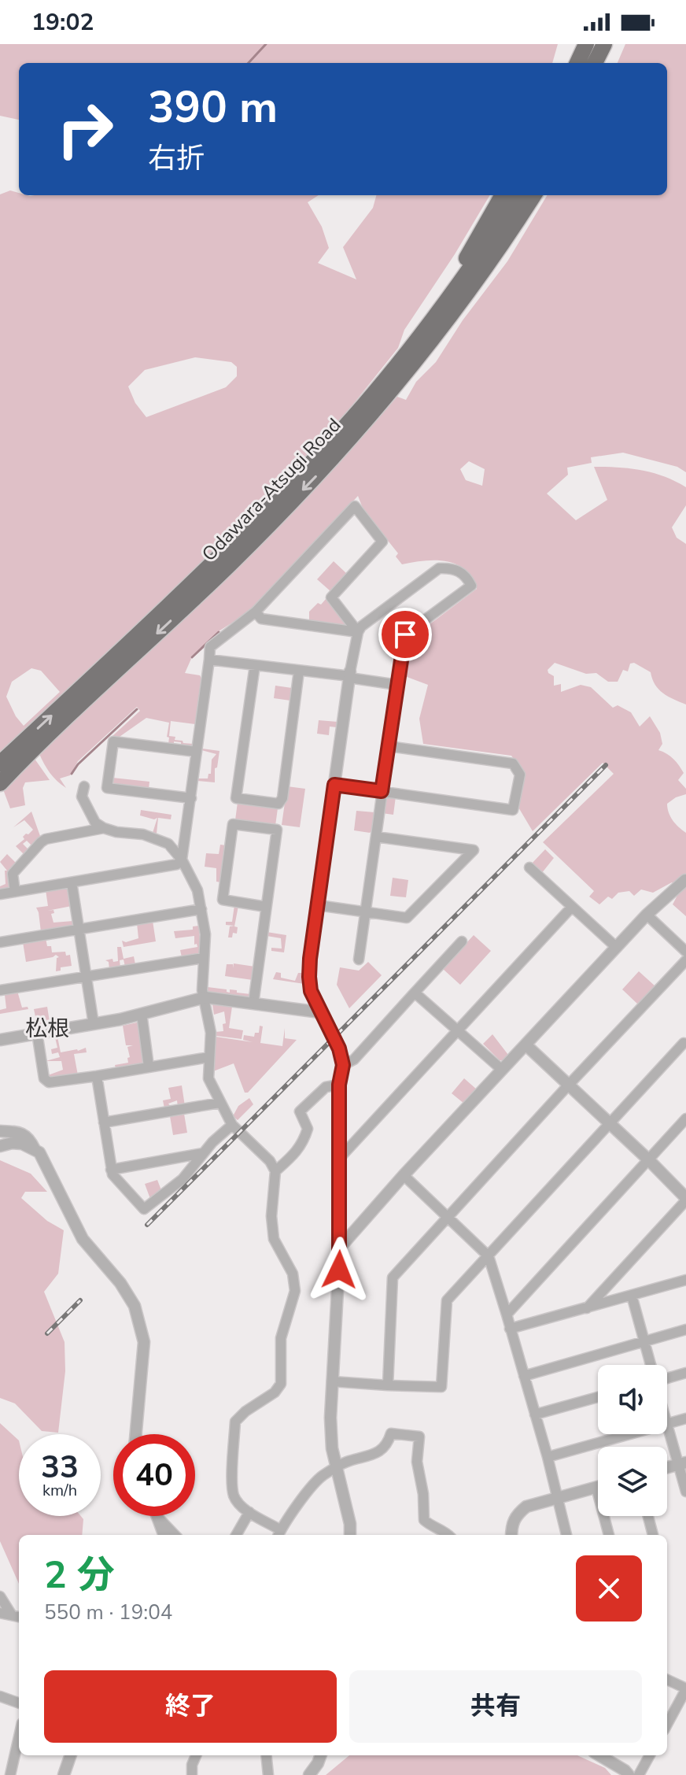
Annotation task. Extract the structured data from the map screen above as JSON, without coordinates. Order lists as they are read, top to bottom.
{
  "streets": {
    "highway": ["Odawara-Atsugi Road"]
  },
  "districts": ["松根"],
  "page": {
    "status": "19:02",
    "turn": ["390 m", "右折"],
    "speed": "33 km/h",
    "limit": "40",
    "heading": ["2 分", "550 m · 19:04"],
    "buttons": ["終了", "共有"]
  }
}
